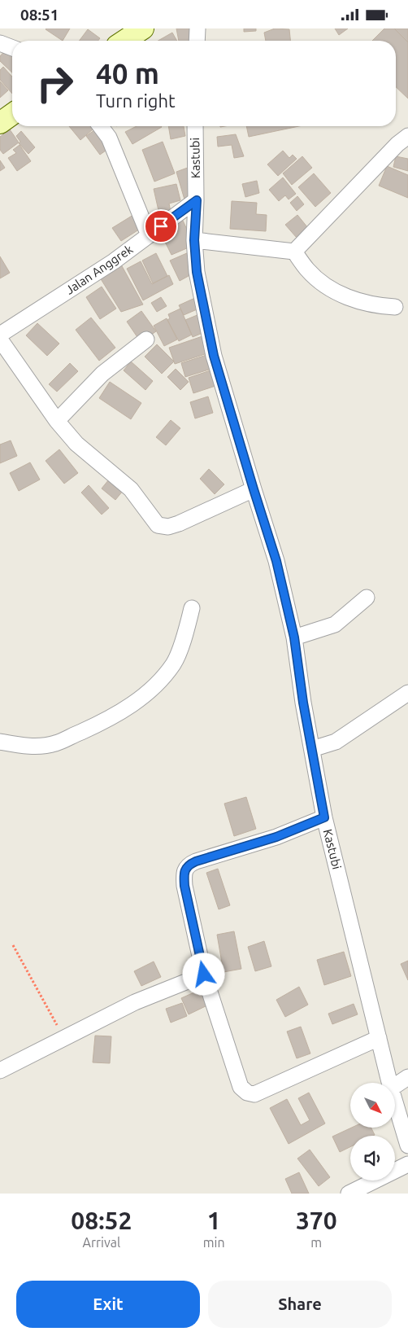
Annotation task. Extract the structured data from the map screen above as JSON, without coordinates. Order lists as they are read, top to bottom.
{
  "streets": {
    "street": ["Kastubi", "Jalan Anggrek"]
  },
  "crossings": [
    ["Kastubi", "Jalan Anggrek"]
  ],
  "north": "bottom right",
  "page": {
    "status": "08:51",
    "turn": ["40 m", "Turn right"],
    "eta": [
      "08:52",
      "Arrival",
      "1",
      "min",
      "370",
      "m"
    ],
    "buttons": ["Exit", "Share"]
  }
}
